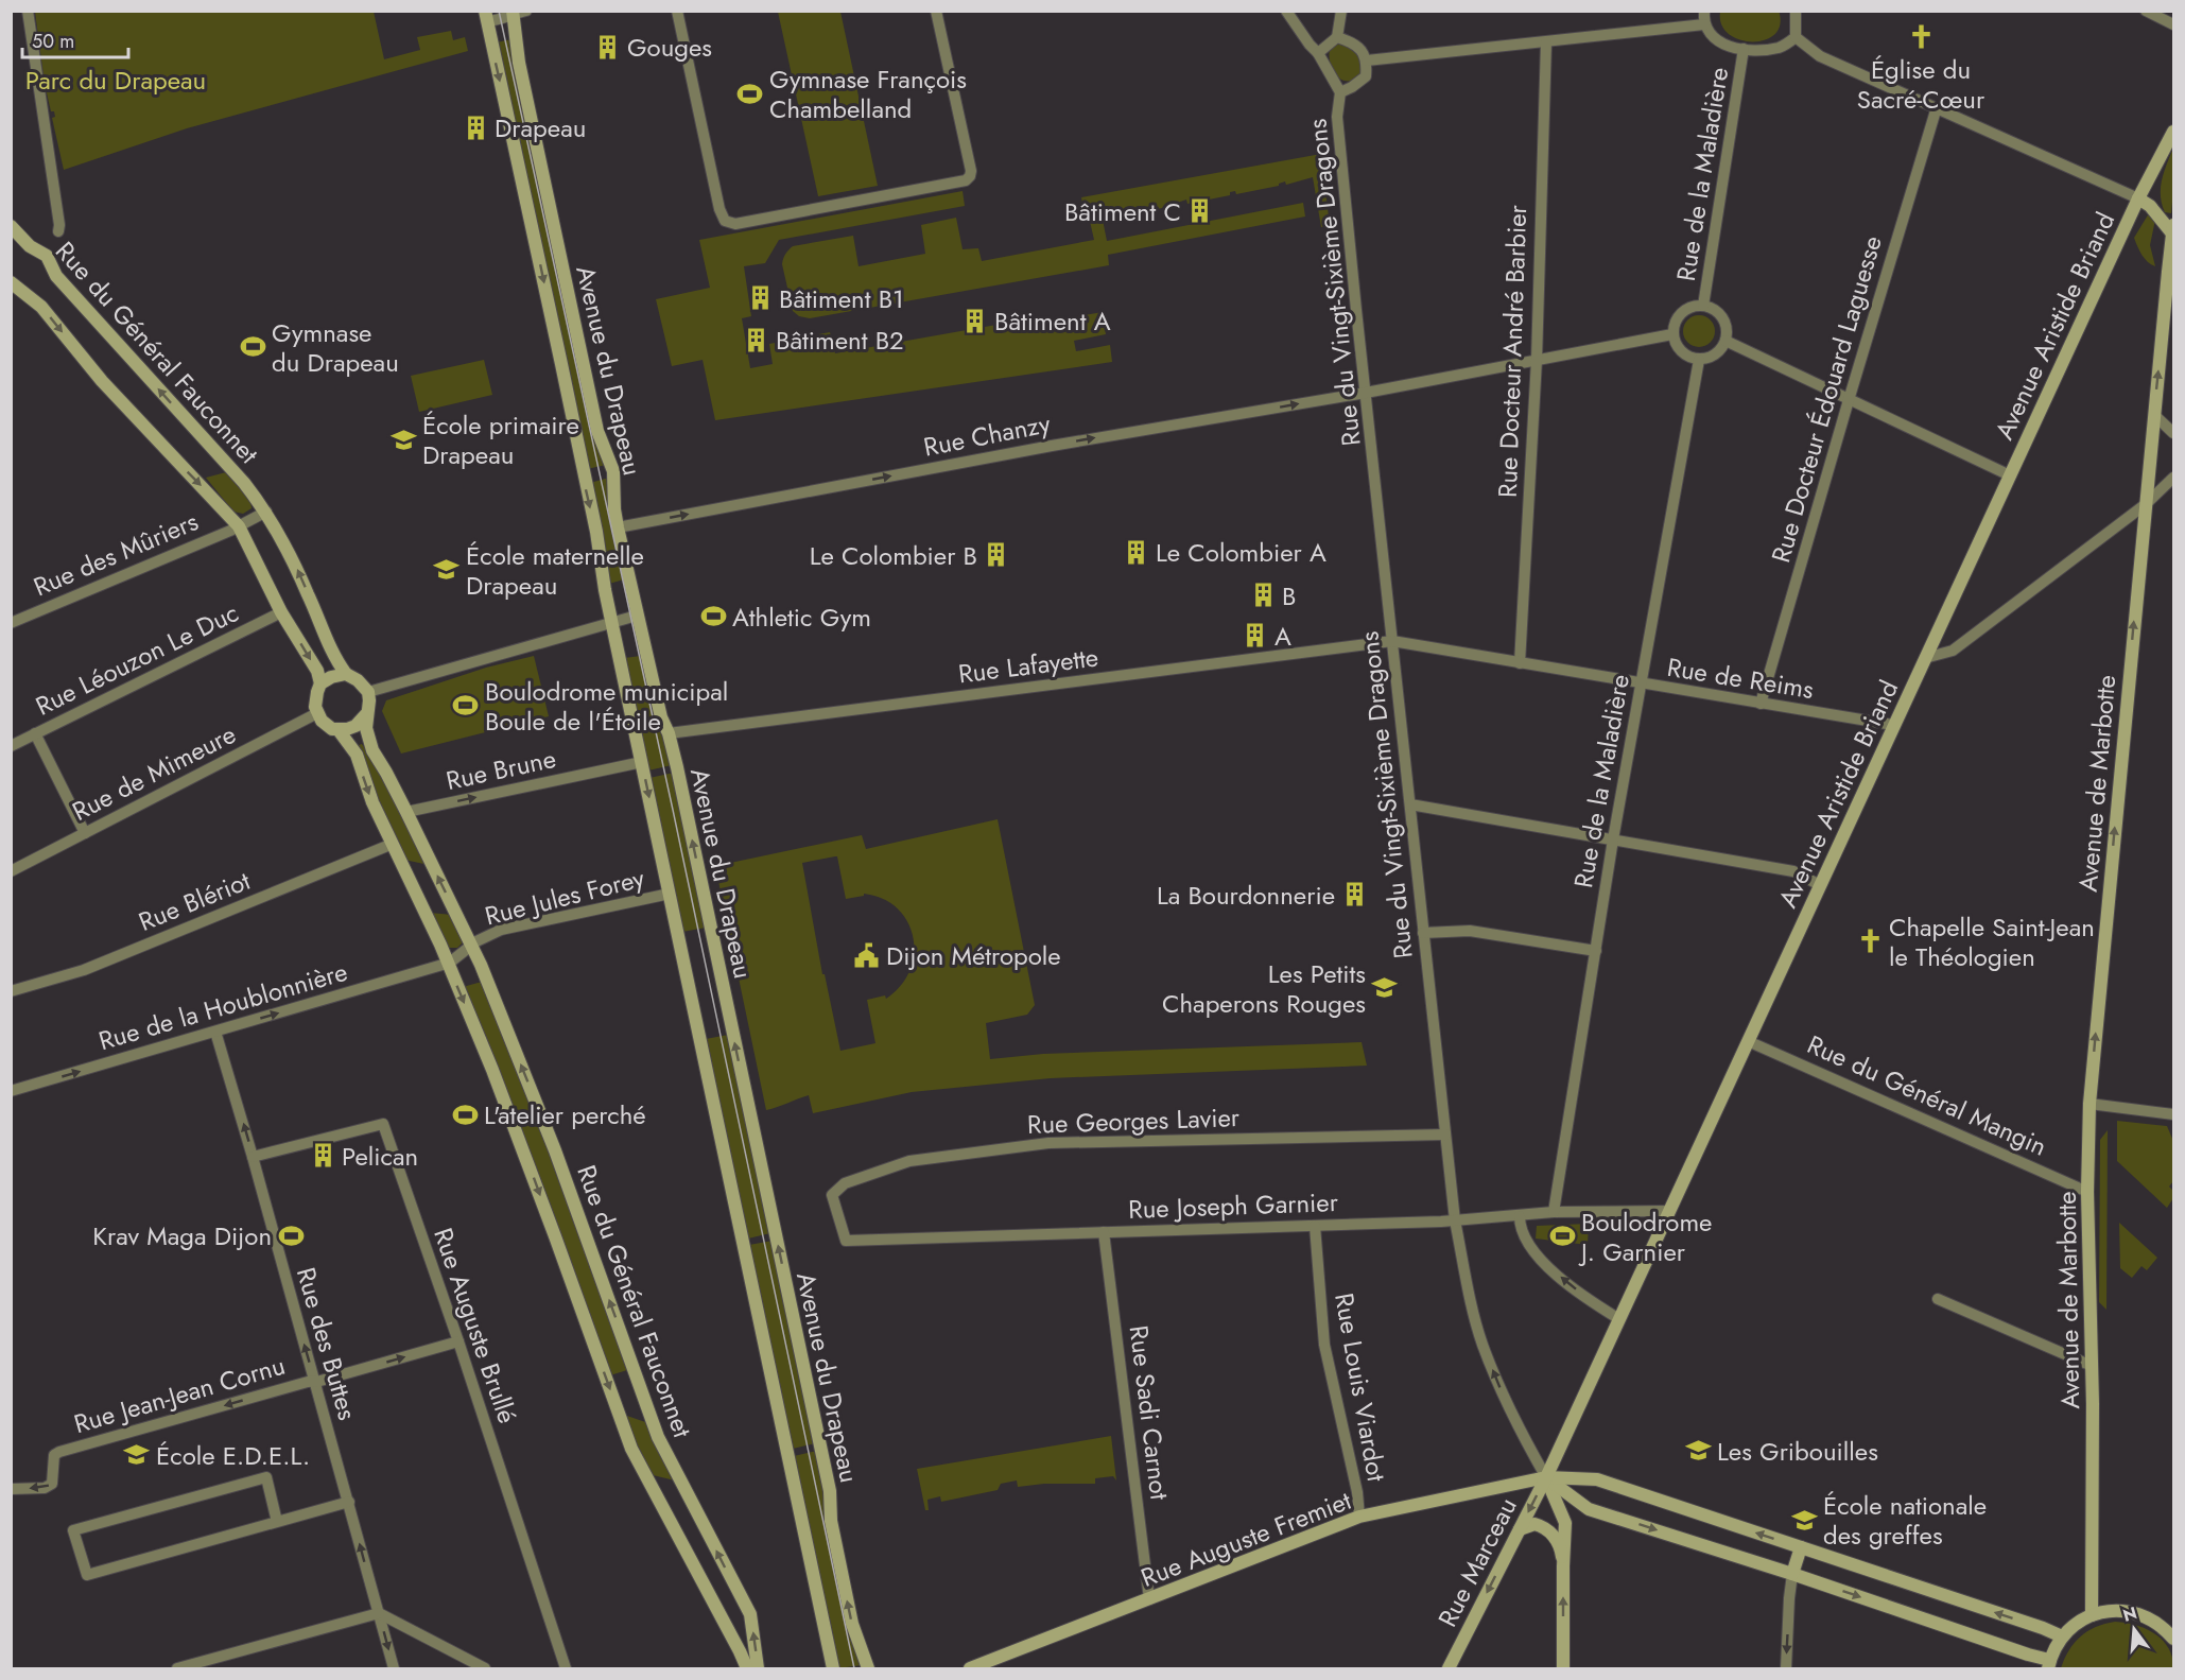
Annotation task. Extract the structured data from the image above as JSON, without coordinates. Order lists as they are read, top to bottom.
{
  "streets": {
    "main road": [
      "Avenue Aristide Briand",
      "Rue du Général Fauconnet",
      "Avenue du Drapeau",
      "Avenue de Marbotte",
      "Rue Auguste Fremiet",
      "Rue Marceau"
    ],
    "street": [
      "Rue de la Maladière",
      "Rue du Vingt-Sixième Dragons",
      "Rue Docteur André Barbier",
      "Rue Docteur Édouard Laguesse",
      "Rue Chanzy",
      "Rue des Mûriers",
      "Rue Léouzon Le Duc",
      "Rue Lafayette",
      "Rue de Reims",
      "Rue Brune",
      "Rue de Mimeure",
      "Rue Jules Forey",
      "Rue Blériot",
      "Rue de la Houblonnière",
      "Rue du Général Mangin",
      "Rue Georges Lavier",
      "Rue Joseph Garnier",
      "Rue Auguste Brullé",
      "Rue des Buttes",
      "Rue Louis Viardot",
      "Rue Jean-Jean Cornu",
      "Rue Sadi Carnot"
    ]
  },
  "crossings": [
    ["Rue de la Maladière", "Rue Chanzy"],
    ["Rue de la Maladière", "Rue de Reims"],
    ["Rue de la Maladière", "Rue Joseph Garnier"],
    ["Rue du Vingt-Sixième Dragons", "Avenue Aristide Briand"],
    ["Rue du Vingt-Sixième Dragons", "Rue Chanzy"],
    ["Rue du Vingt-Sixième Dragons", "Rue Lafayette"],
    ["Rue du Vingt-Sixième Dragons", "Rue de Reims"],
    ["Rue du Vingt-Sixième Dragons", "Rue Georges Lavier"],
    ["Rue du Vingt-Sixième Dragons", "Rue Joseph Garnier"],
    ["Rue du Vingt-Sixième Dragons", "Rue Auguste Fremiet"],
    ["Rue du Vingt-Sixième Dragons", "Rue Marceau"],
    ["Avenue Aristide Briand", "Rue de Reims"],
    ["Avenue Aristide Briand", "Rue du Général Mangin"],
    ["Avenue Aristide Briand", "Rue Joseph Garnier"],
    ["Avenue Aristide Briand", "Rue Auguste Fremiet"],
    ["Avenue Aristide Briand", "Rue Marceau"],
    ["Rue Docteur André Barbier", "Rue Chanzy"],
    ["Rue Docteur André Barbier", "Rue de Reims"],
    ["Rue du Général Fauconnet", "Rue Brune"],
    ["Rue du Général Fauconnet", "Rue de Mimeure"],
    ["Rue du Général Fauconnet", "Rue Jules Forey"],
    ["Rue du Général Fauconnet", "Rue Blériot"],
    ["Rue du Général Fauconnet", "Rue de la Houblonnière"],
    ["Avenue du Drapeau", "Rue Chanzy"],
    ["Avenue du Drapeau", "Rue Lafayette"],
    ["Avenue du Drapeau", "Rue Brune"],
    ["Avenue du Drapeau", "Rue Jules Forey"],
    ["Rue Docteur Édouard Laguesse", "Rue de Reims"],
    ["Rue Lafayette", "Rue de Reims"],
    ["Avenue de Marbotte", "Rue du Général Mangin"],
    ["Rue de la Houblonnière", "Rue des Buttes"],
    ["Rue Georges Lavier", "Rue Joseph Garnier"],
    ["Rue Joseph Garnier", "Rue Louis Viardot"],
    ["Rue Joseph Garnier", "Rue Sadi Carnot"],
    ["Rue Auguste Brullé", "Rue des Buttes"],
    ["Rue Auguste Brullé", "Rue Jean-Jean Cornu"],
    ["Rue des Buttes", "Rue Jean-Jean Cornu"],
    ["Rue Louis Viardot", "Rue Auguste Fremiet"],
    ["Rue Sadi Carnot", "Rue Auguste Fremiet"],
    ["Rue Auguste Fremiet", "Rue Marceau"]
  ],
  "one_way": [
    "Rue Chanzy",
    "Rue Brune",
    "Avenue de Marbotte",
    "Rue de la Houblonnière",
    "Rue Marceau"
  ],
  "parks": ["Parc du Drapeau"],
  "places": {
    "church": ["Église du Sacré-Cœur", "Chapelle Saint-Jean le Théologien"],
    "building": [
      "Gouges",
      "Drapeau",
      "Bâtiment C",
      "Bâtiment B1",
      "Bâtiment A",
      "Bâtiment B2",
      "Le Colombier A",
      "Le Colombier B",
      "B",
      "A",
      "La Bourdonnerie",
      "Pelican"
    ],
    "sports": [
      "Gymnase François Chambelland",
      "Gymnase du Drapeau",
      "Athletic Gym",
      "Boulodrome municipal Boule de l'Étoile",
      "L'atelier perché",
      "Krav Maga Dijon",
      "Boulodrome J. Garnier"
    ],
    "school or university": [
      "École primaire Drapeau",
      "École maternelle Drapeau",
      "Les Petits Chaperons Rouges",
      "Les Gribouilles",
      "École E.D.E.L.",
      "École nationale des greffes"
    ],
    "public building": ["Dijon Métropole"]
  },
  "scale_bar": "50 m",
  "north": "top"
}
